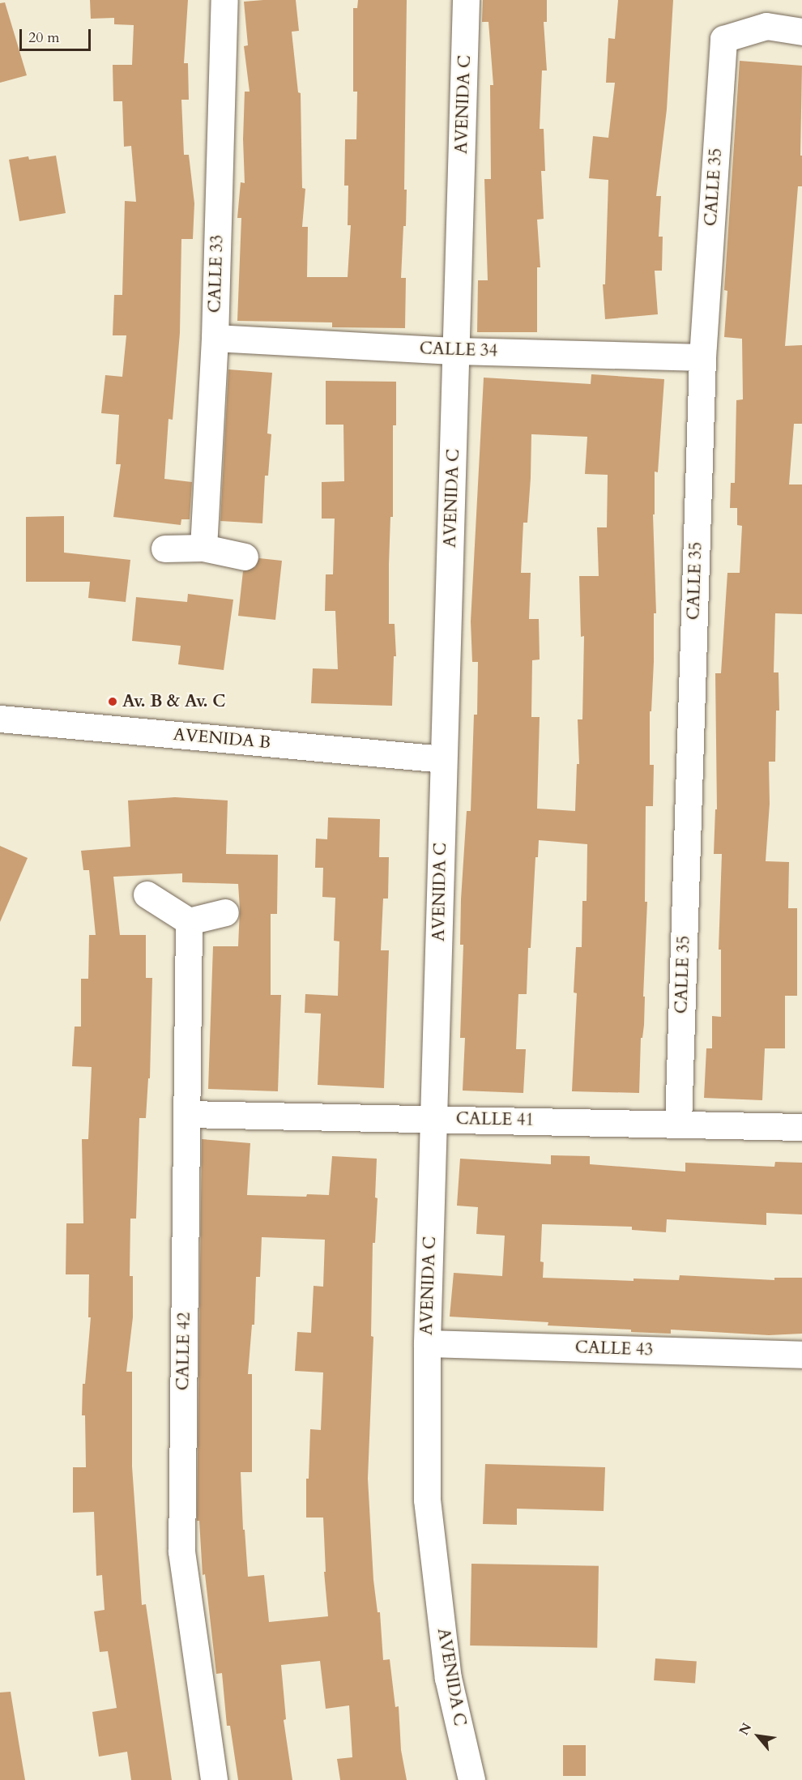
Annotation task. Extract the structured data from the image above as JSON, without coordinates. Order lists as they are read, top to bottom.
{
  "streets": {
    "street": [
      "AVENIDA C",
      "CALLE 35",
      "CALLE 33",
      "CALLE 34",
      "AVENIDA B",
      "CALLE 41",
      "CALLE 43",
      "CALLE 42"
    ]
  },
  "crossings": [
    ["AVENIDA C", "CALLE 34"],
    ["AVENIDA C", "AVENIDA B"],
    ["AVENIDA C", "CALLE 41"],
    ["AVENIDA C", "CALLE 43"],
    ["CALLE 35", "CALLE 34"],
    ["CALLE 35", "CALLE 41"],
    ["CALLE 33", "CALLE 34"],
    ["CALLE 41", "CALLE 42"]
  ],
  "places": ["Av. B & Av. C"],
  "scale_bar": "20 m",
  "north": "top left"
}
